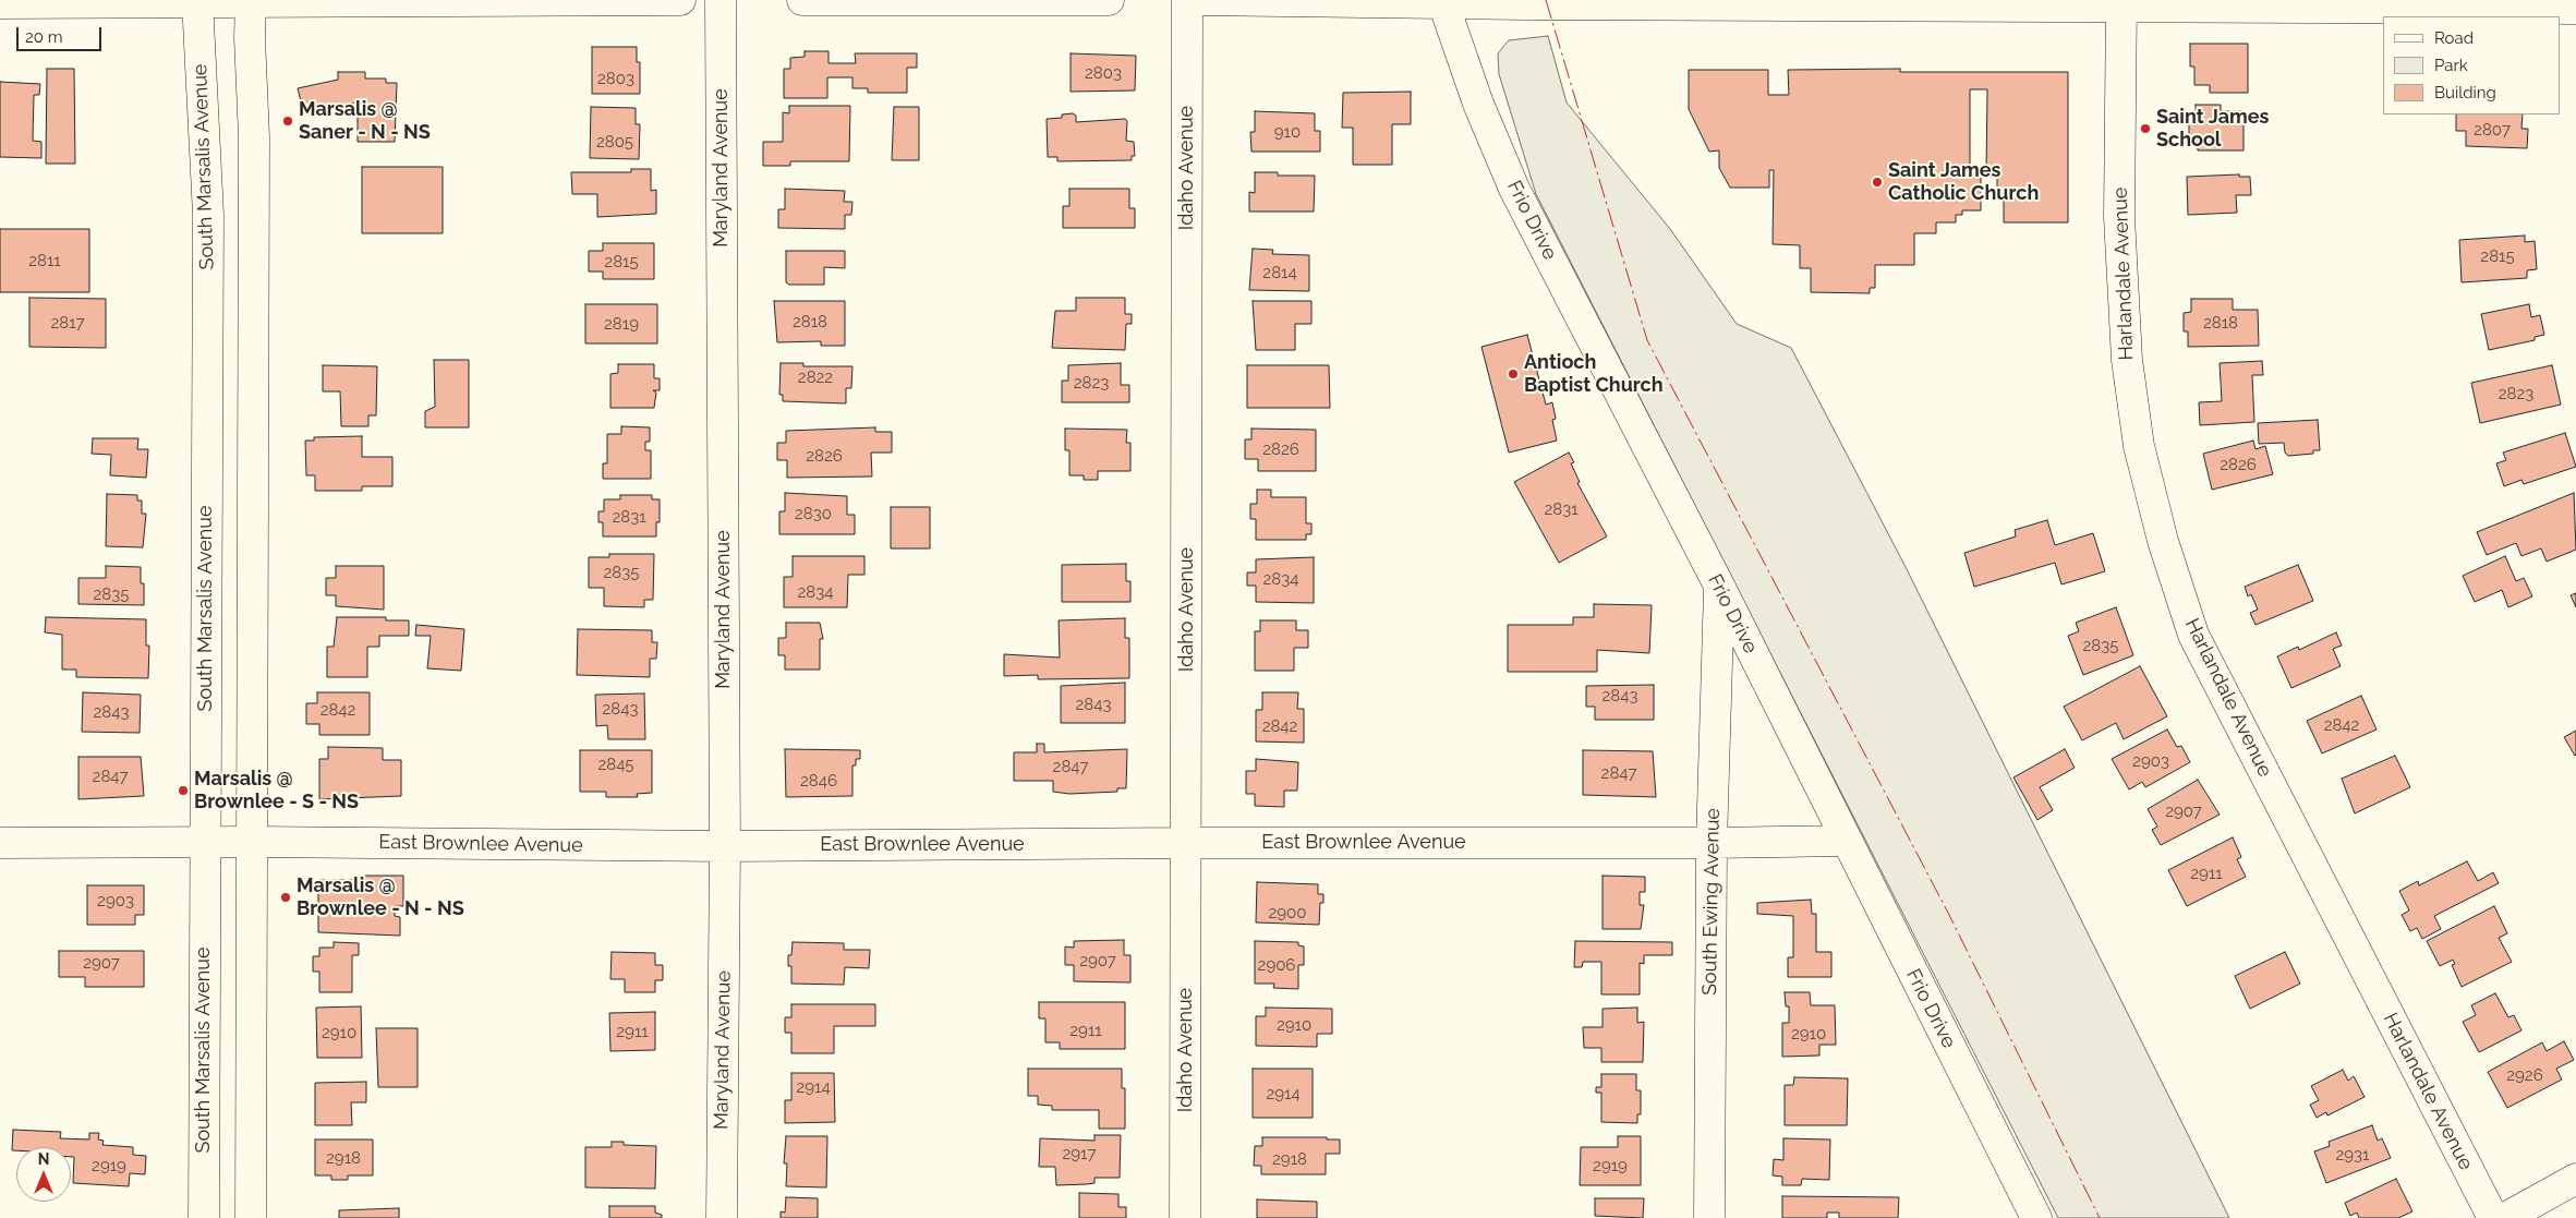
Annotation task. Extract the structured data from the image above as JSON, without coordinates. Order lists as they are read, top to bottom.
{
  "streets": {
    "street": [
      "South Marsalis Avenue",
      "Maryland Avenue",
      "Idaho Avenue",
      "Frio Drive",
      "Harlandale Avenue",
      "East Brownlee Avenue",
      "South Ewing Avenue"
    ]
  },
  "crossings": [
    ["South Marsalis Avenue", "East Brownlee Avenue"],
    ["Maryland Avenue", "East Brownlee Avenue"],
    ["Idaho Avenue", "East Brownlee Avenue"],
    ["Frio Drive", "East Brownlee Avenue"],
    ["Frio Drive", "South Ewing Avenue"],
    ["East Brownlee Avenue", "South Ewing Avenue"]
  ],
  "places": [
    "Marsalis @ Saner - N - NS",
    "Saint James School",
    "Saint James Catholic Church",
    "Antioch Baptist Church",
    "Marsalis @ Brownlee - S - NS",
    "Marsalis @ Brownlee - N - NS"
  ],
  "house_numbers": [
    "2803",
    "2803",
    "2807",
    "910",
    "2805",
    "2815",
    "2811",
    "2815",
    "2814",
    "2818",
    "2817",
    "2818",
    "2819",
    "2822",
    "2823",
    "2823",
    "2826",
    "2826",
    "2826",
    "2831",
    "2830",
    "2831",
    "2835",
    "2834",
    "2834",
    "2835",
    "2835",
    "2843",
    "2843",
    "2843",
    "2842",
    "2843",
    "2842",
    "2842",
    "2903",
    "2845",
    "2847",
    "2847",
    "2847",
    "2846",
    "2907",
    "2911",
    "2903",
    "2900",
    "2907",
    "2907",
    "2906",
    "2910",
    "2911",
    "2911",
    "2910",
    "2910",
    "2926",
    "2914",
    "2914",
    "2917",
    "2931",
    "2918",
    "2918",
    "2919",
    "2919"
  ],
  "legend": ["Road", "Park", "Building"],
  "scale_bar": "20 m",
  "north": "top"
}
